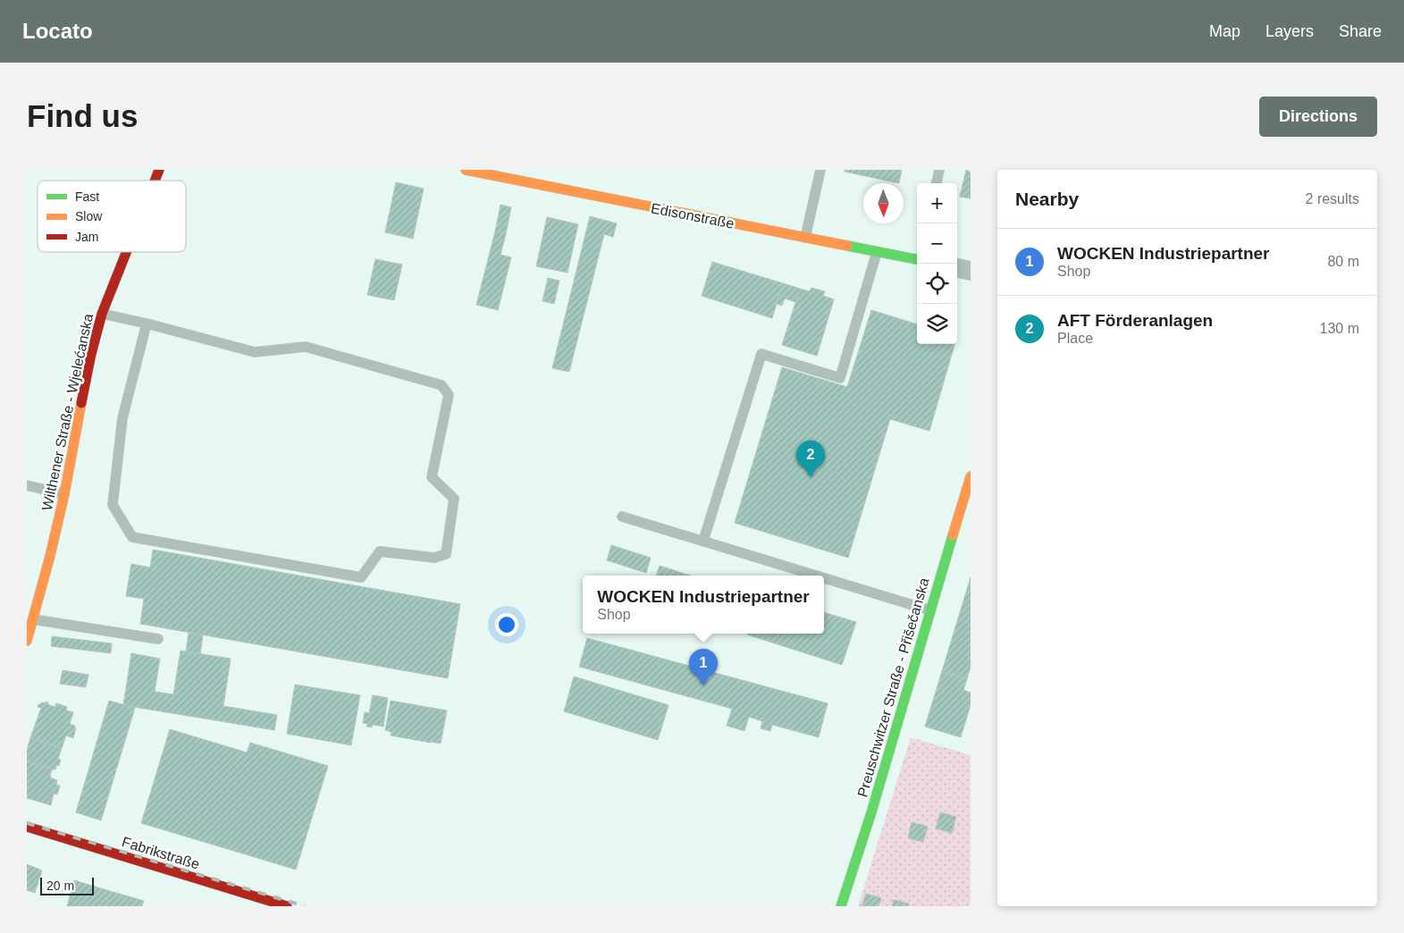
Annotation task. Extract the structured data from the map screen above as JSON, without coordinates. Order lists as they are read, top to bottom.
{
  "streets": {
    "street": [
      "Edisonstraße",
      "Wilthener Straße - Wjelećanska",
      "Preuschwitzer Straße - Přišečanska",
      "Fabrikstraße"
    ]
  },
  "legend": ["Fast", "Slow", "Jam"],
  "scale_bar": "20 m",
  "north": "bottom",
  "page": {
    "header": "Locato",
    "nav": ["Map", "Layers", "Share"],
    "buttons": "Directions",
    "title": "Find us",
    "heading": ["Nearby", "2 results"],
    "map_buttons": ["+", "−"],
    "list": [
      {
        "mark": "1",
        "name": "WOCKEN Industriepartner",
        "note": "Shop",
        "value": "80 m"
      },
      {
        "mark": "2",
        "name": "AFT Förderanlagen",
        "note": "Place",
        "value": "130 m"
      }
    ],
    "pins": ["2", "1"],
    "popup": ["WOCKEN Industriepartner", "Shop"],
    "scale": "20 m"
  }
}
